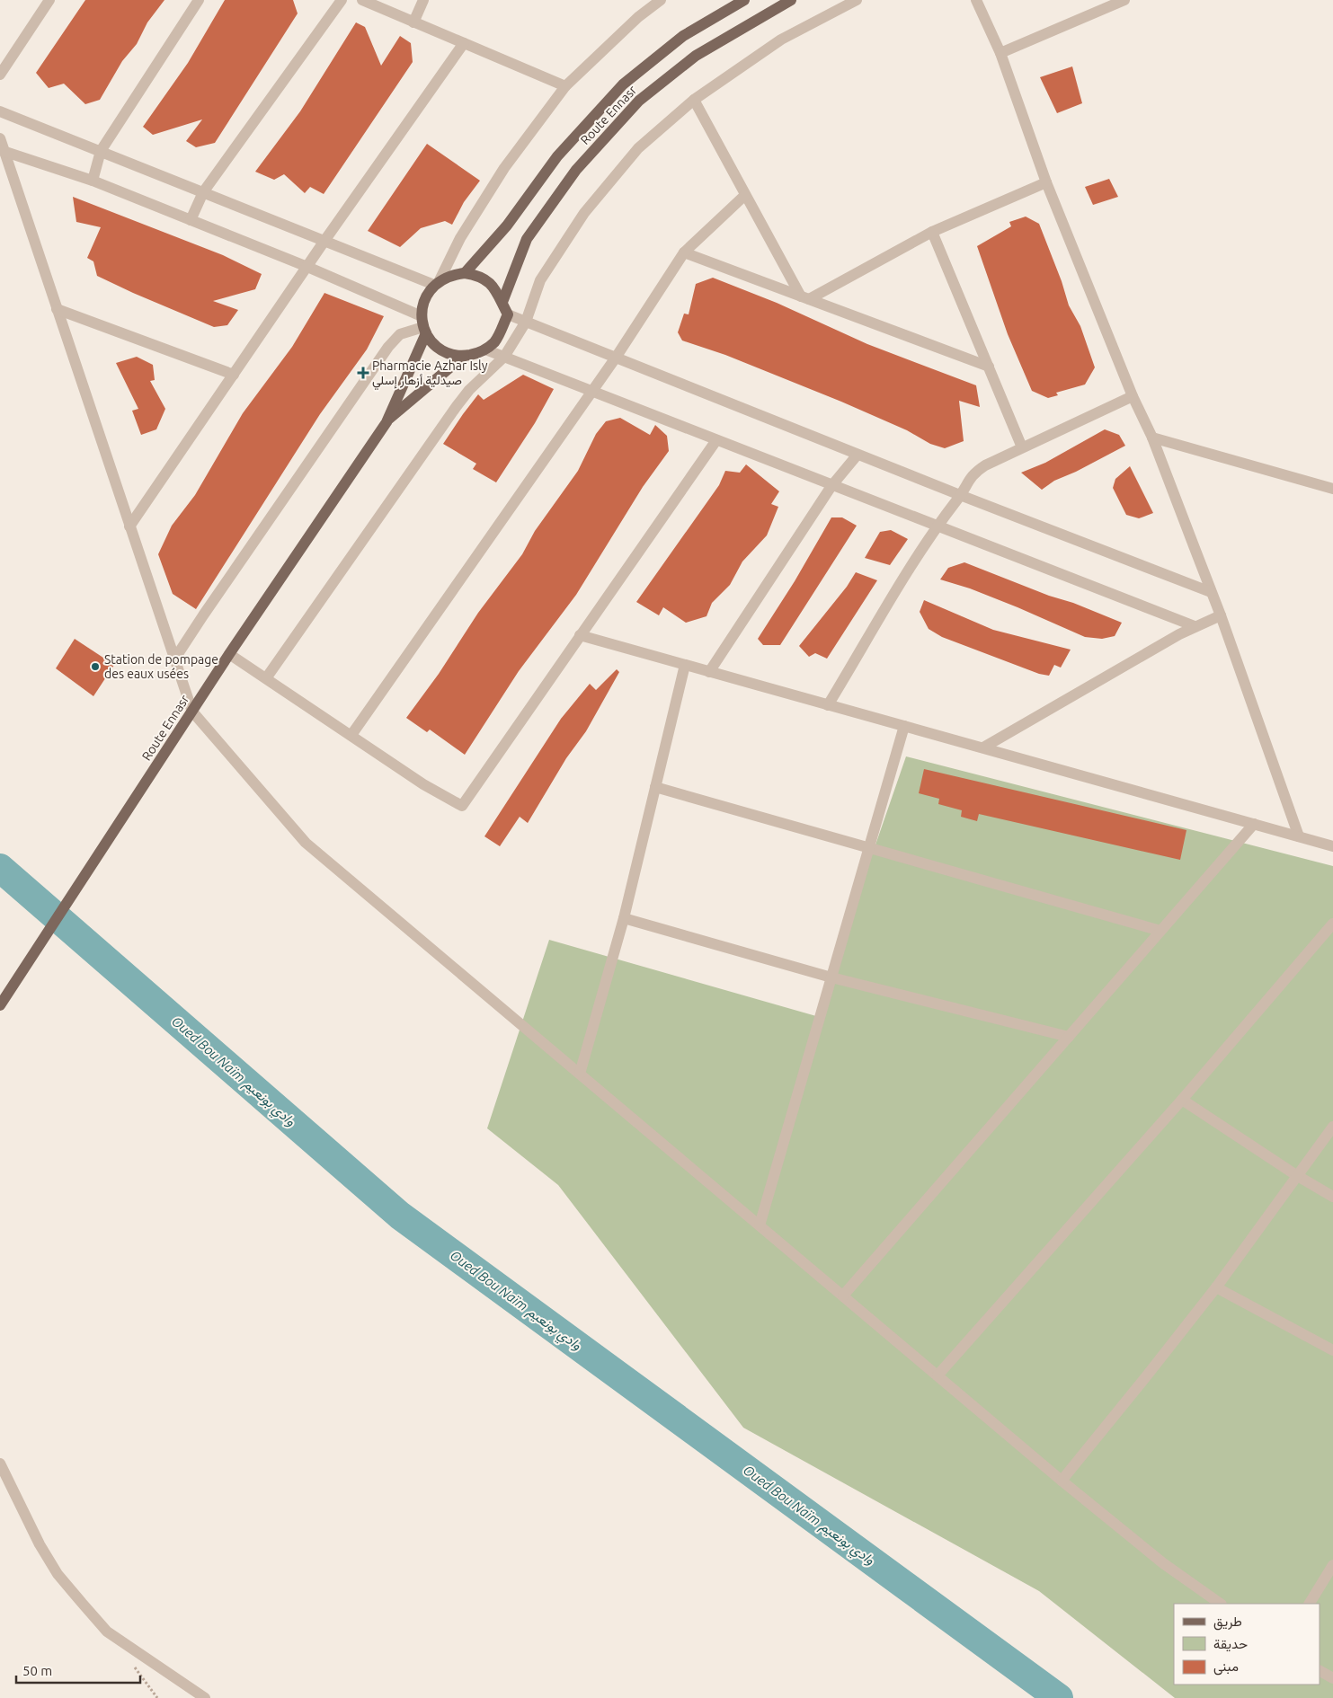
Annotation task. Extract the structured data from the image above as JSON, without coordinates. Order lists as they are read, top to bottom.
{
  "streets": {
    "main road": ["Route Ennasr"]
  },
  "water": ["Oued Bou Naïm وادي بونعيم"],
  "places": {
    "health": ["Pharmacie Azhar Isly صيدلية أزهار إسلي"],
    "other": ["Station de pompage des eaux usées"]
  },
  "legend": ["طريق", "حديقة", "مبنى"],
  "scale_bar": "50 m"
}
